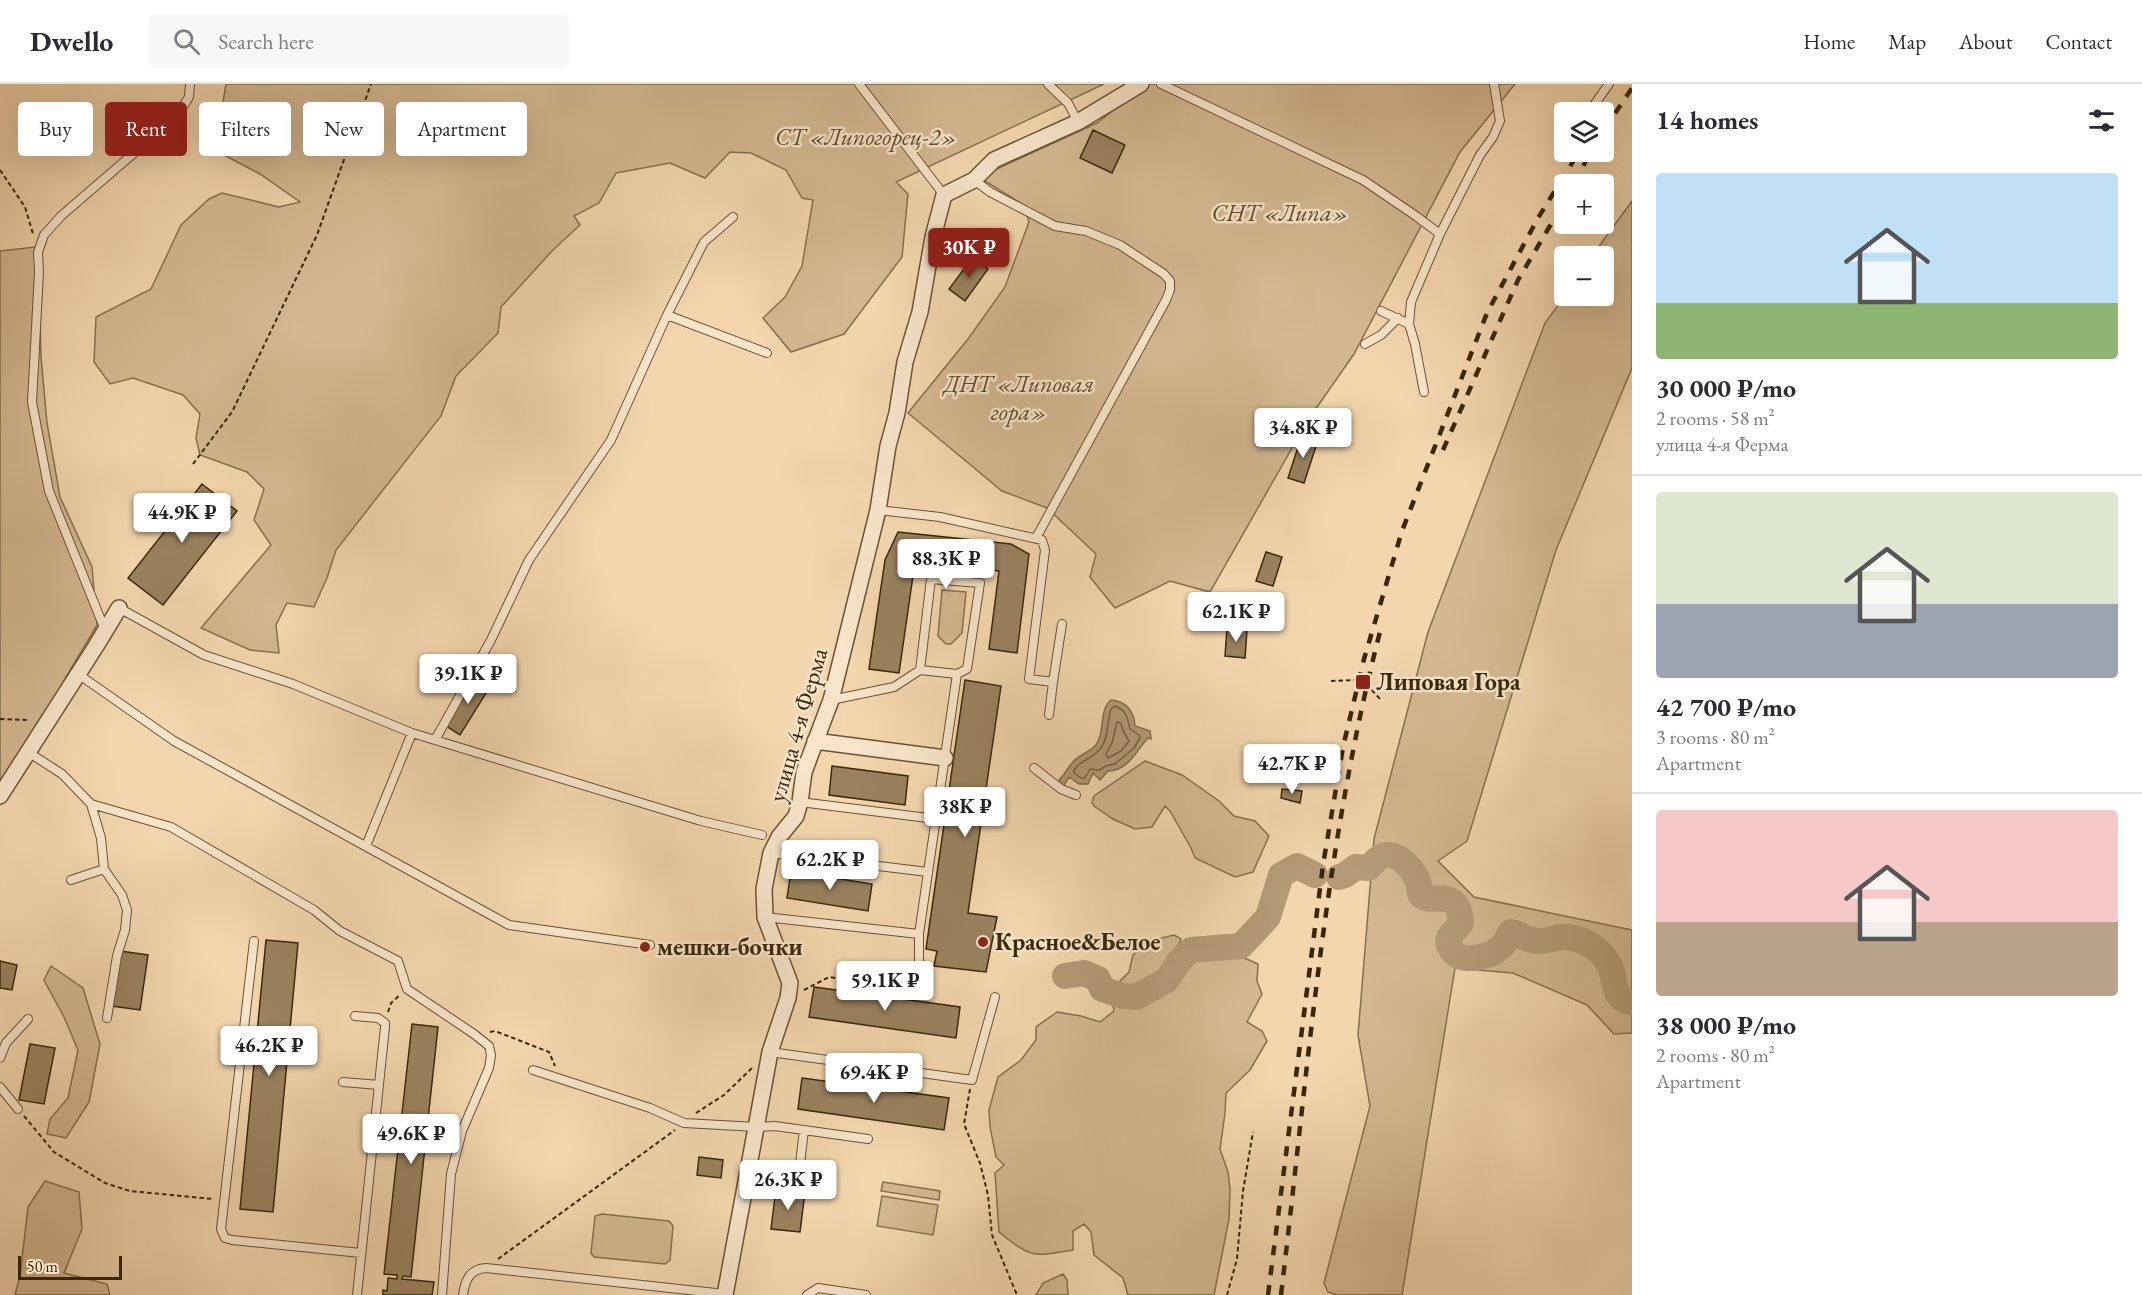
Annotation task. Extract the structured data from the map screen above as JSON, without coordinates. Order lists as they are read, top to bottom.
{
  "streets": {
    "street": ["улица 4-я Ферма"]
  },
  "parks": ["СТ «Липогорец-2»", "СНТ «Липа»", "ДНТ «Липовая гора»"],
  "places": {
    "transit": ["Липовая Гора"],
    "other": ["Красное&Белое", "мешки-бочки"]
  },
  "scale_bar": "50 m",
  "page": {
    "header": "Dwello",
    "search": "Search here",
    "nav": [
      "Home",
      "Map",
      "About",
      "Contact"
    ],
    "heading": "14 homes",
    "map_buttons": ["+", "−"],
    "chip": [
      "Buy",
      "Rent",
      "Filters",
      "New",
      "Apartment"
    ],
    "list": [
      {
        "name": "30 000 ₽/mo",
        "note": "2 rooms · 58 m² · улица 4-я Ферма"
      },
      {
        "name": "42 700 ₽/mo",
        "note": "3 rooms · 80 m² · Apartment"
      },
      {
        "name": "38 000 ₽/mo",
        "note": "2 rooms · 80 m² · Apartment"
      }
    ],
    "price": [
      "30K ₽",
      "34.8K ₽",
      "44.9K ₽",
      "88.3K ₽",
      "62.1K ₽",
      "39.1K ₽",
      "42.7K ₽",
      "38K ₽",
      "62.2K ₽",
      "59.1K ₽",
      "46.2K ₽",
      "69.4K ₽",
      "49.6K ₽",
      "26.3K ₽"
    ],
    "scale": "50 m"
  }
}
